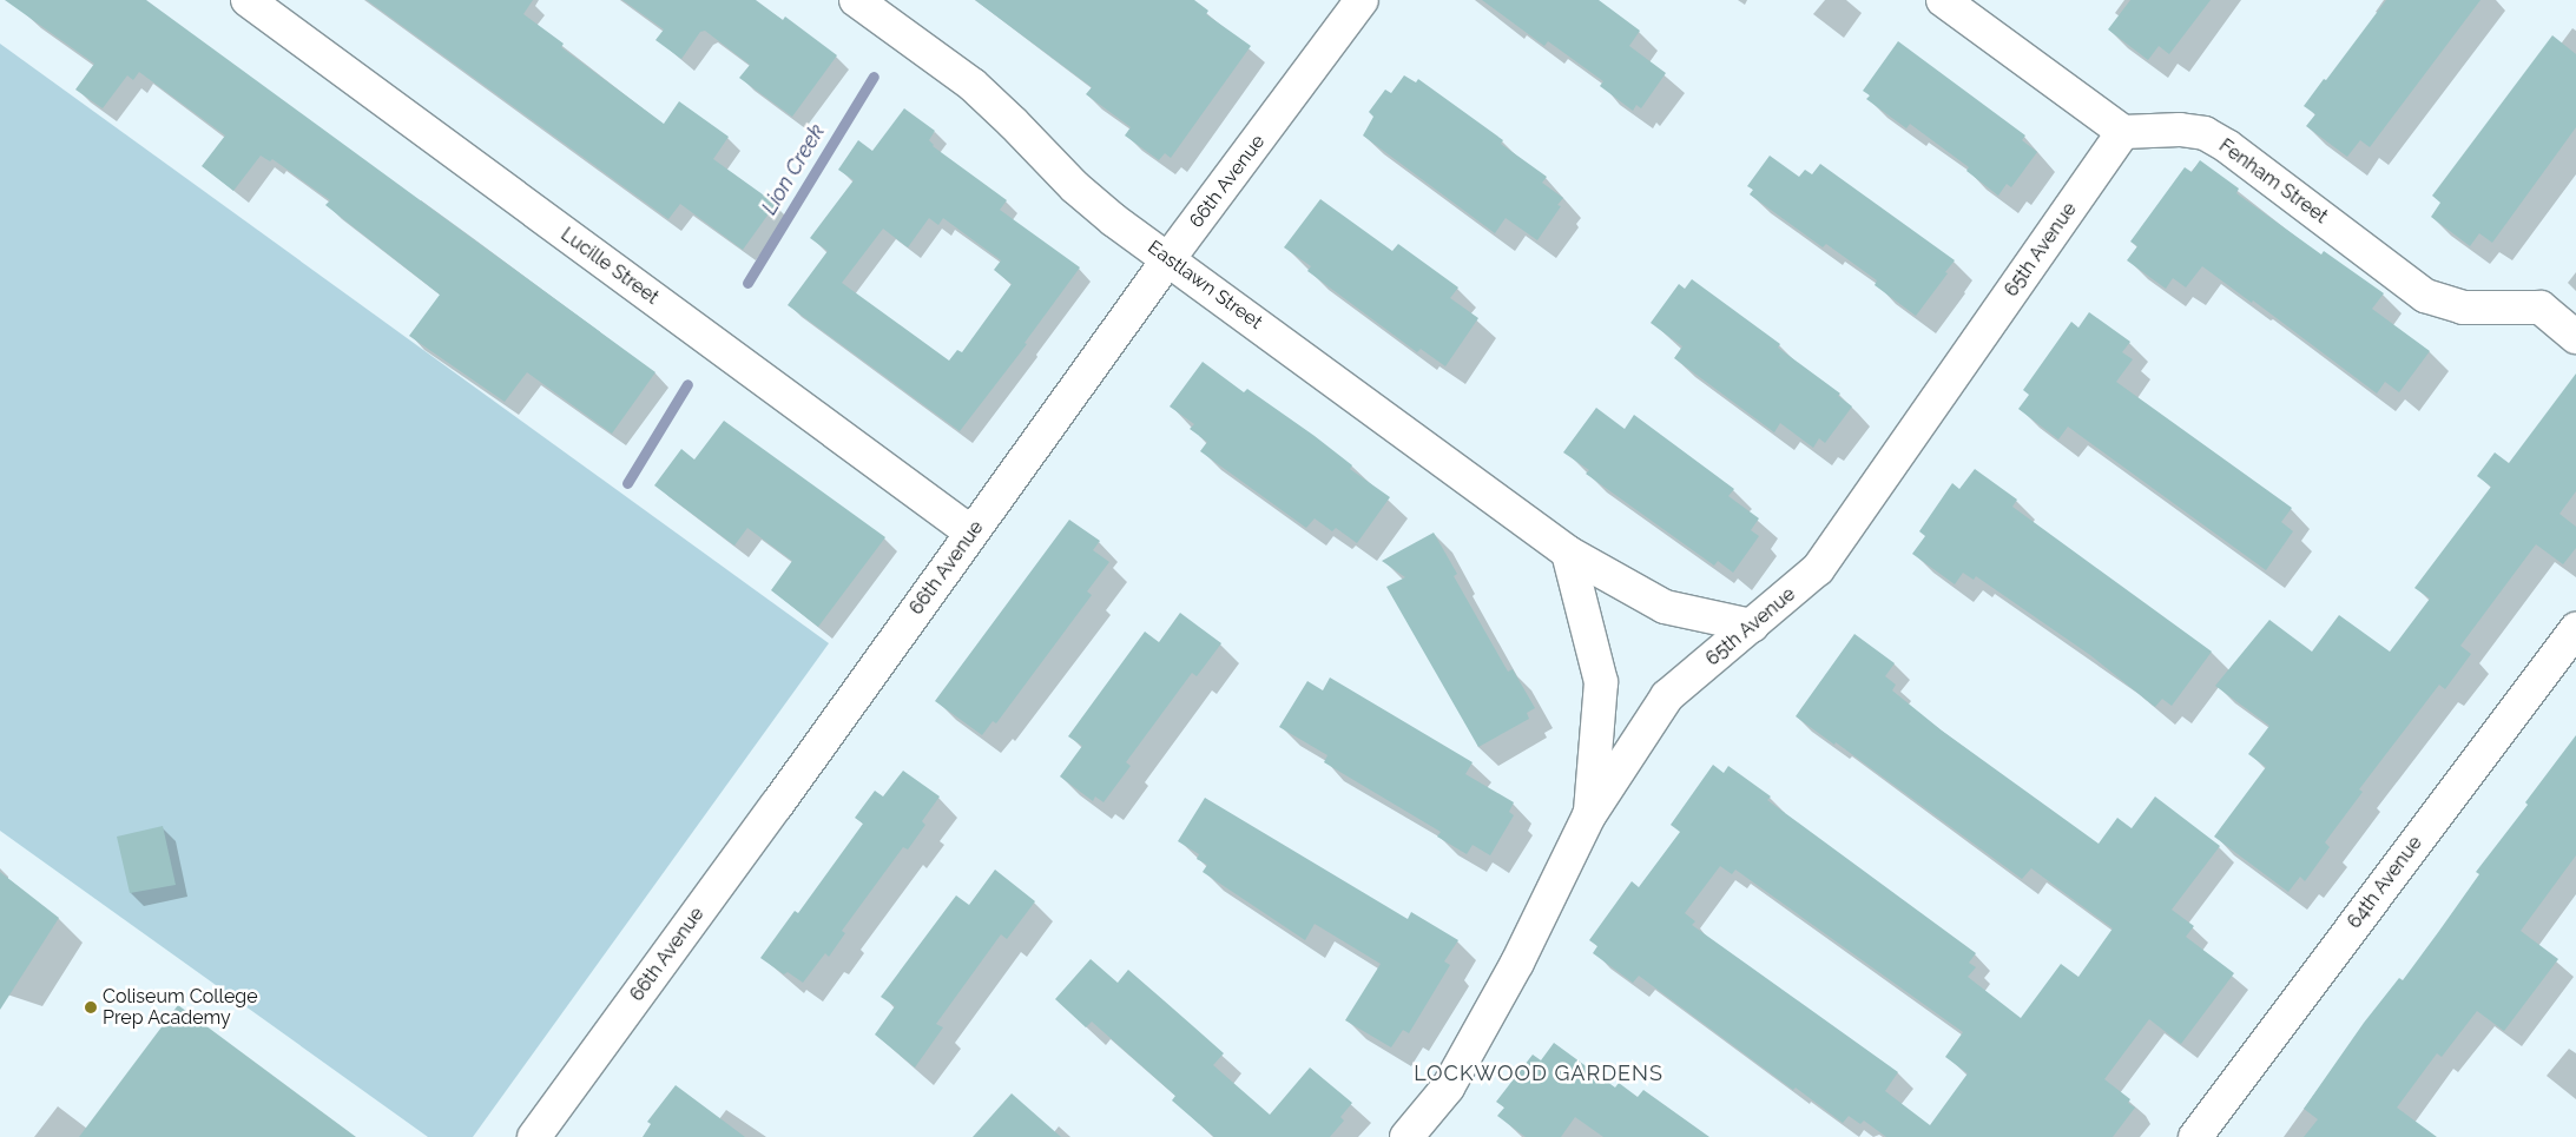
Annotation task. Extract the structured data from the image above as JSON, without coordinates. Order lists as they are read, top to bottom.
{
  "streets": {
    "street": [
      "66th Avenue",
      "Fenham Street",
      "65th Avenue",
      "Lucille Street",
      "Eastlawn Street",
      "64th Avenue"
    ]
  },
  "crossings": [
    ["66th Avenue", "Lucille Street"],
    ["66th Avenue", "Eastlawn Street"],
    ["Fenham Street", "65th Avenue"],
    ["65th Avenue", "Eastlawn Street"]
  ],
  "districts": ["LOCKWOOD GARDENS"],
  "water": ["Lion Creek"],
  "places": ["Coliseum College Prep Academy"]
}
